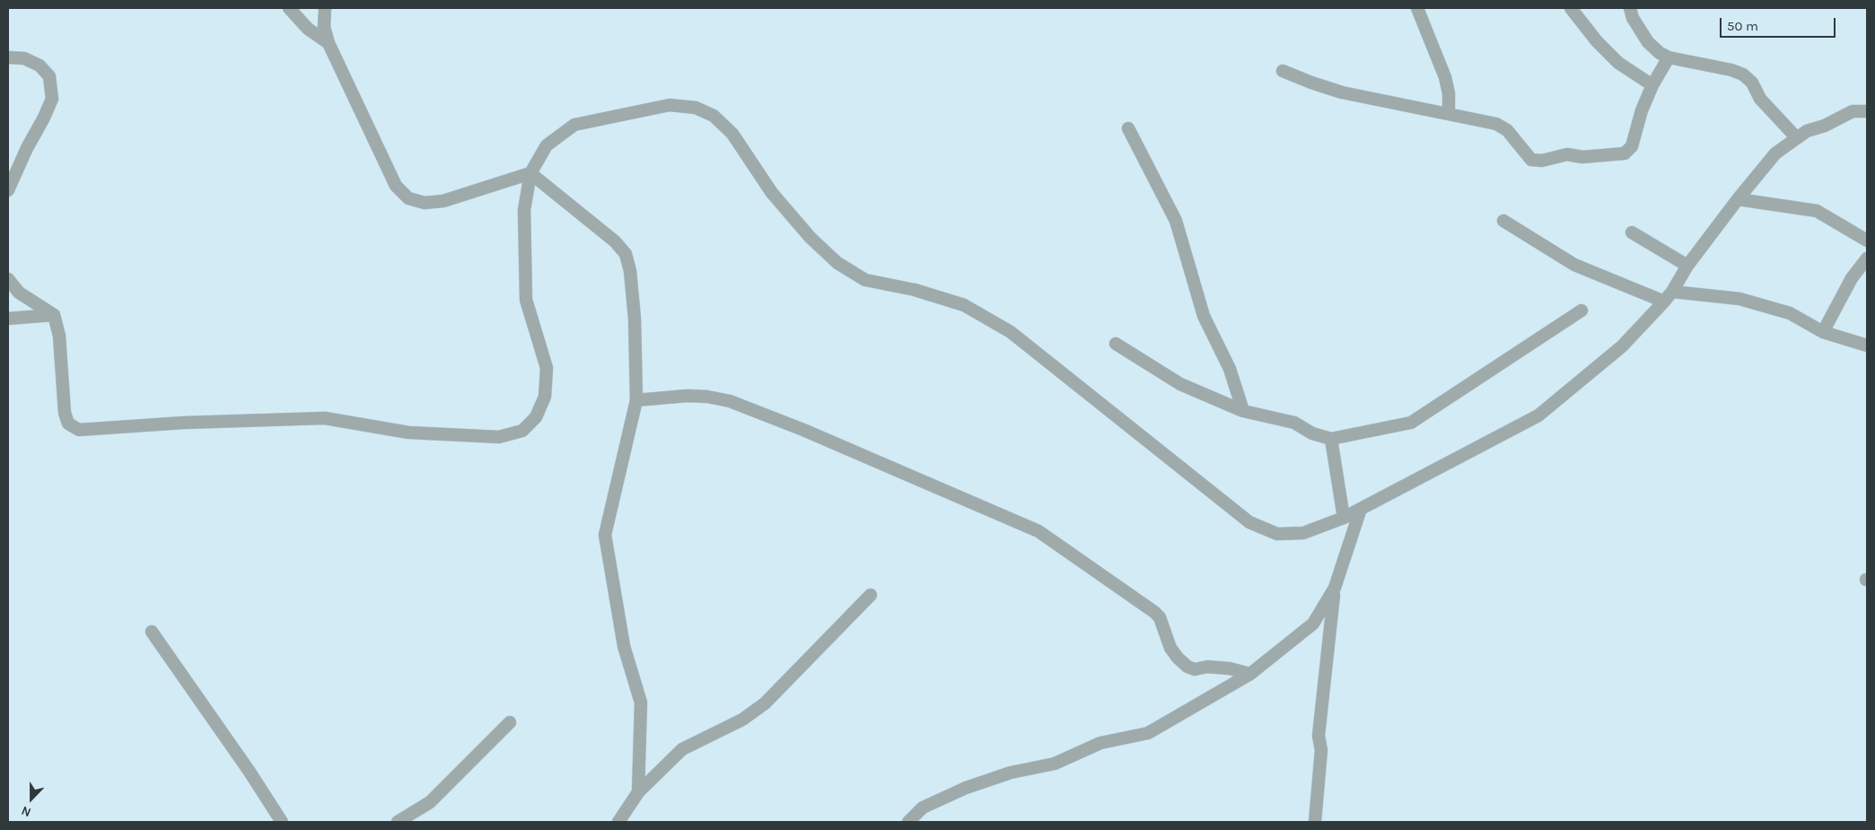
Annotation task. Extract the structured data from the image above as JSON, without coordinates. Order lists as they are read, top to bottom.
{
  "scale_bar": "50 m",
  "north": "bottom"
}
